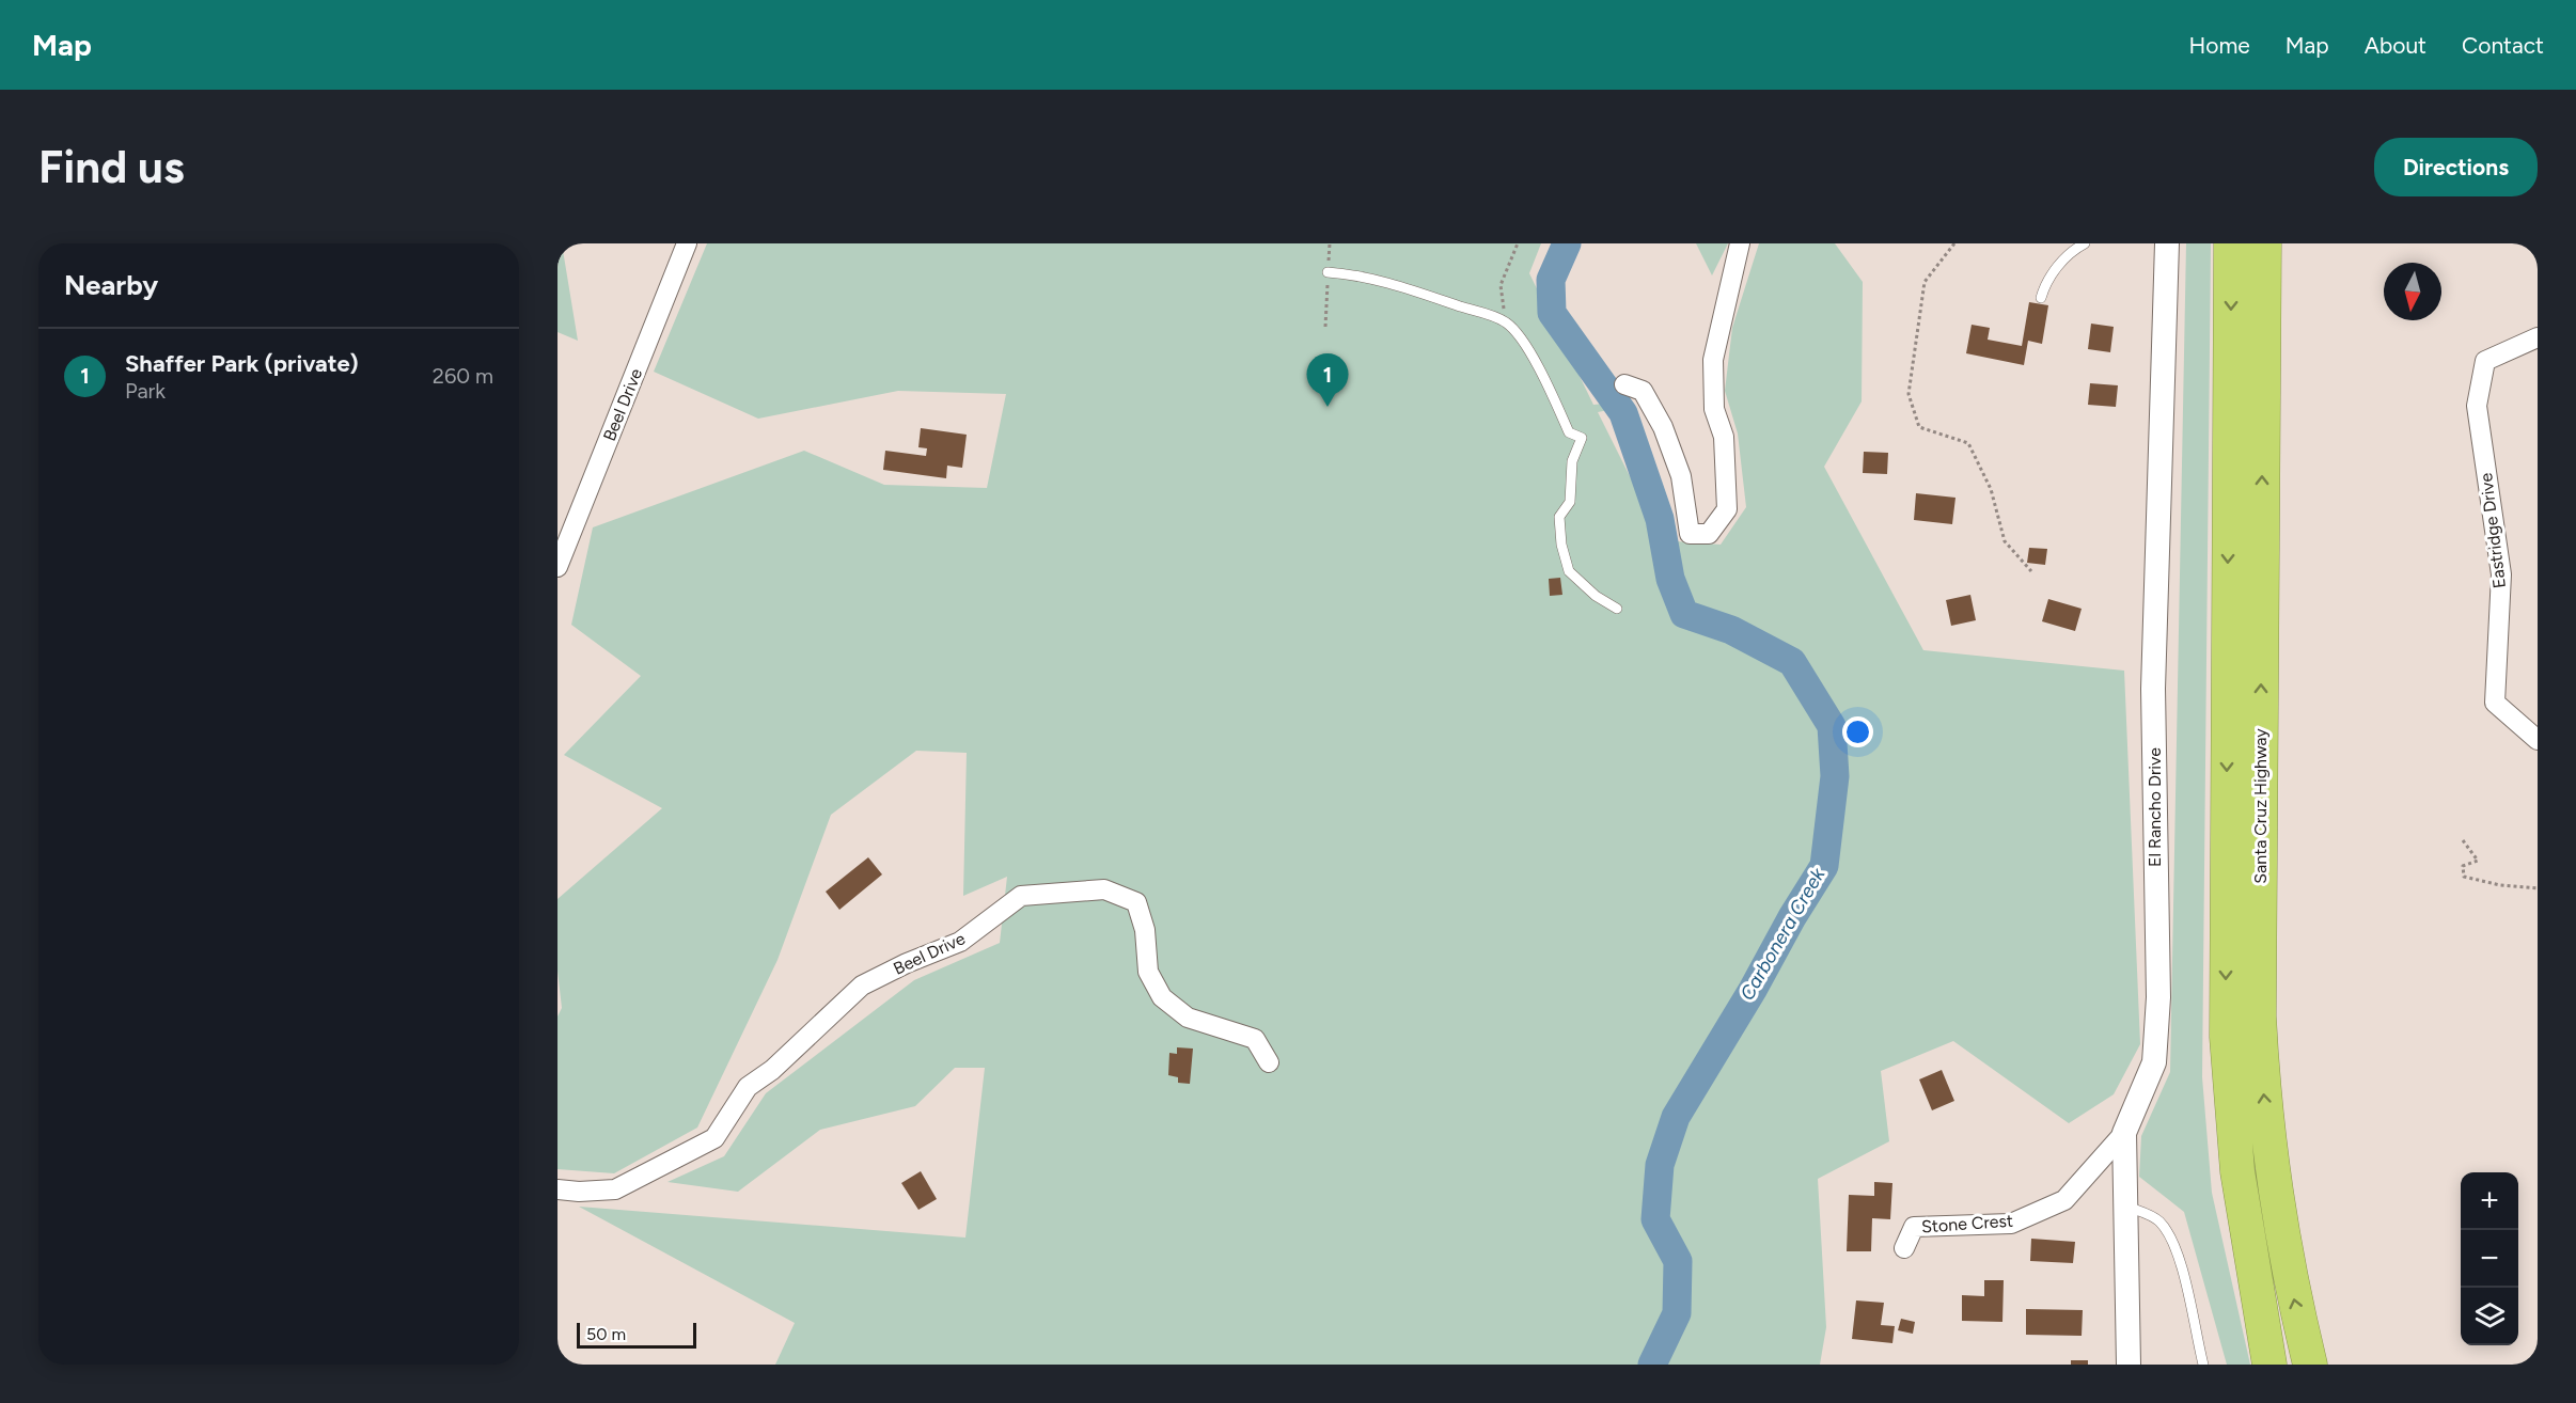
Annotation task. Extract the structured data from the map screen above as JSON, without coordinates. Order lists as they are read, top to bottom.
{
  "streets": {
    "highway": ["Santa Cruz Highway"],
    "street": [
      "Beel Drive",
      "Eastridge Drive",
      "El Rancho Drive",
      "Stone Crest"
    ]
  },
  "crossings": [
    ["El Rancho Drive", "Stone Crest"]
  ],
  "water": ["Carbonera Creek"],
  "scale_bar": "50 m",
  "north": "bottom",
  "page": {
    "header": "Map",
    "nav": [
      "Home",
      "Map",
      "About",
      "Contact"
    ],
    "buttons": "Directions",
    "title": "Find us",
    "heading": "Nearby",
    "list": [
      {
        "mark": "1",
        "name": "Shaffer Park (private)",
        "note": "Park",
        "value": "260 m"
      }
    ],
    "pins": "1",
    "map_buttons": ["+", "−"],
    "scale": "50 m"
  }
}
